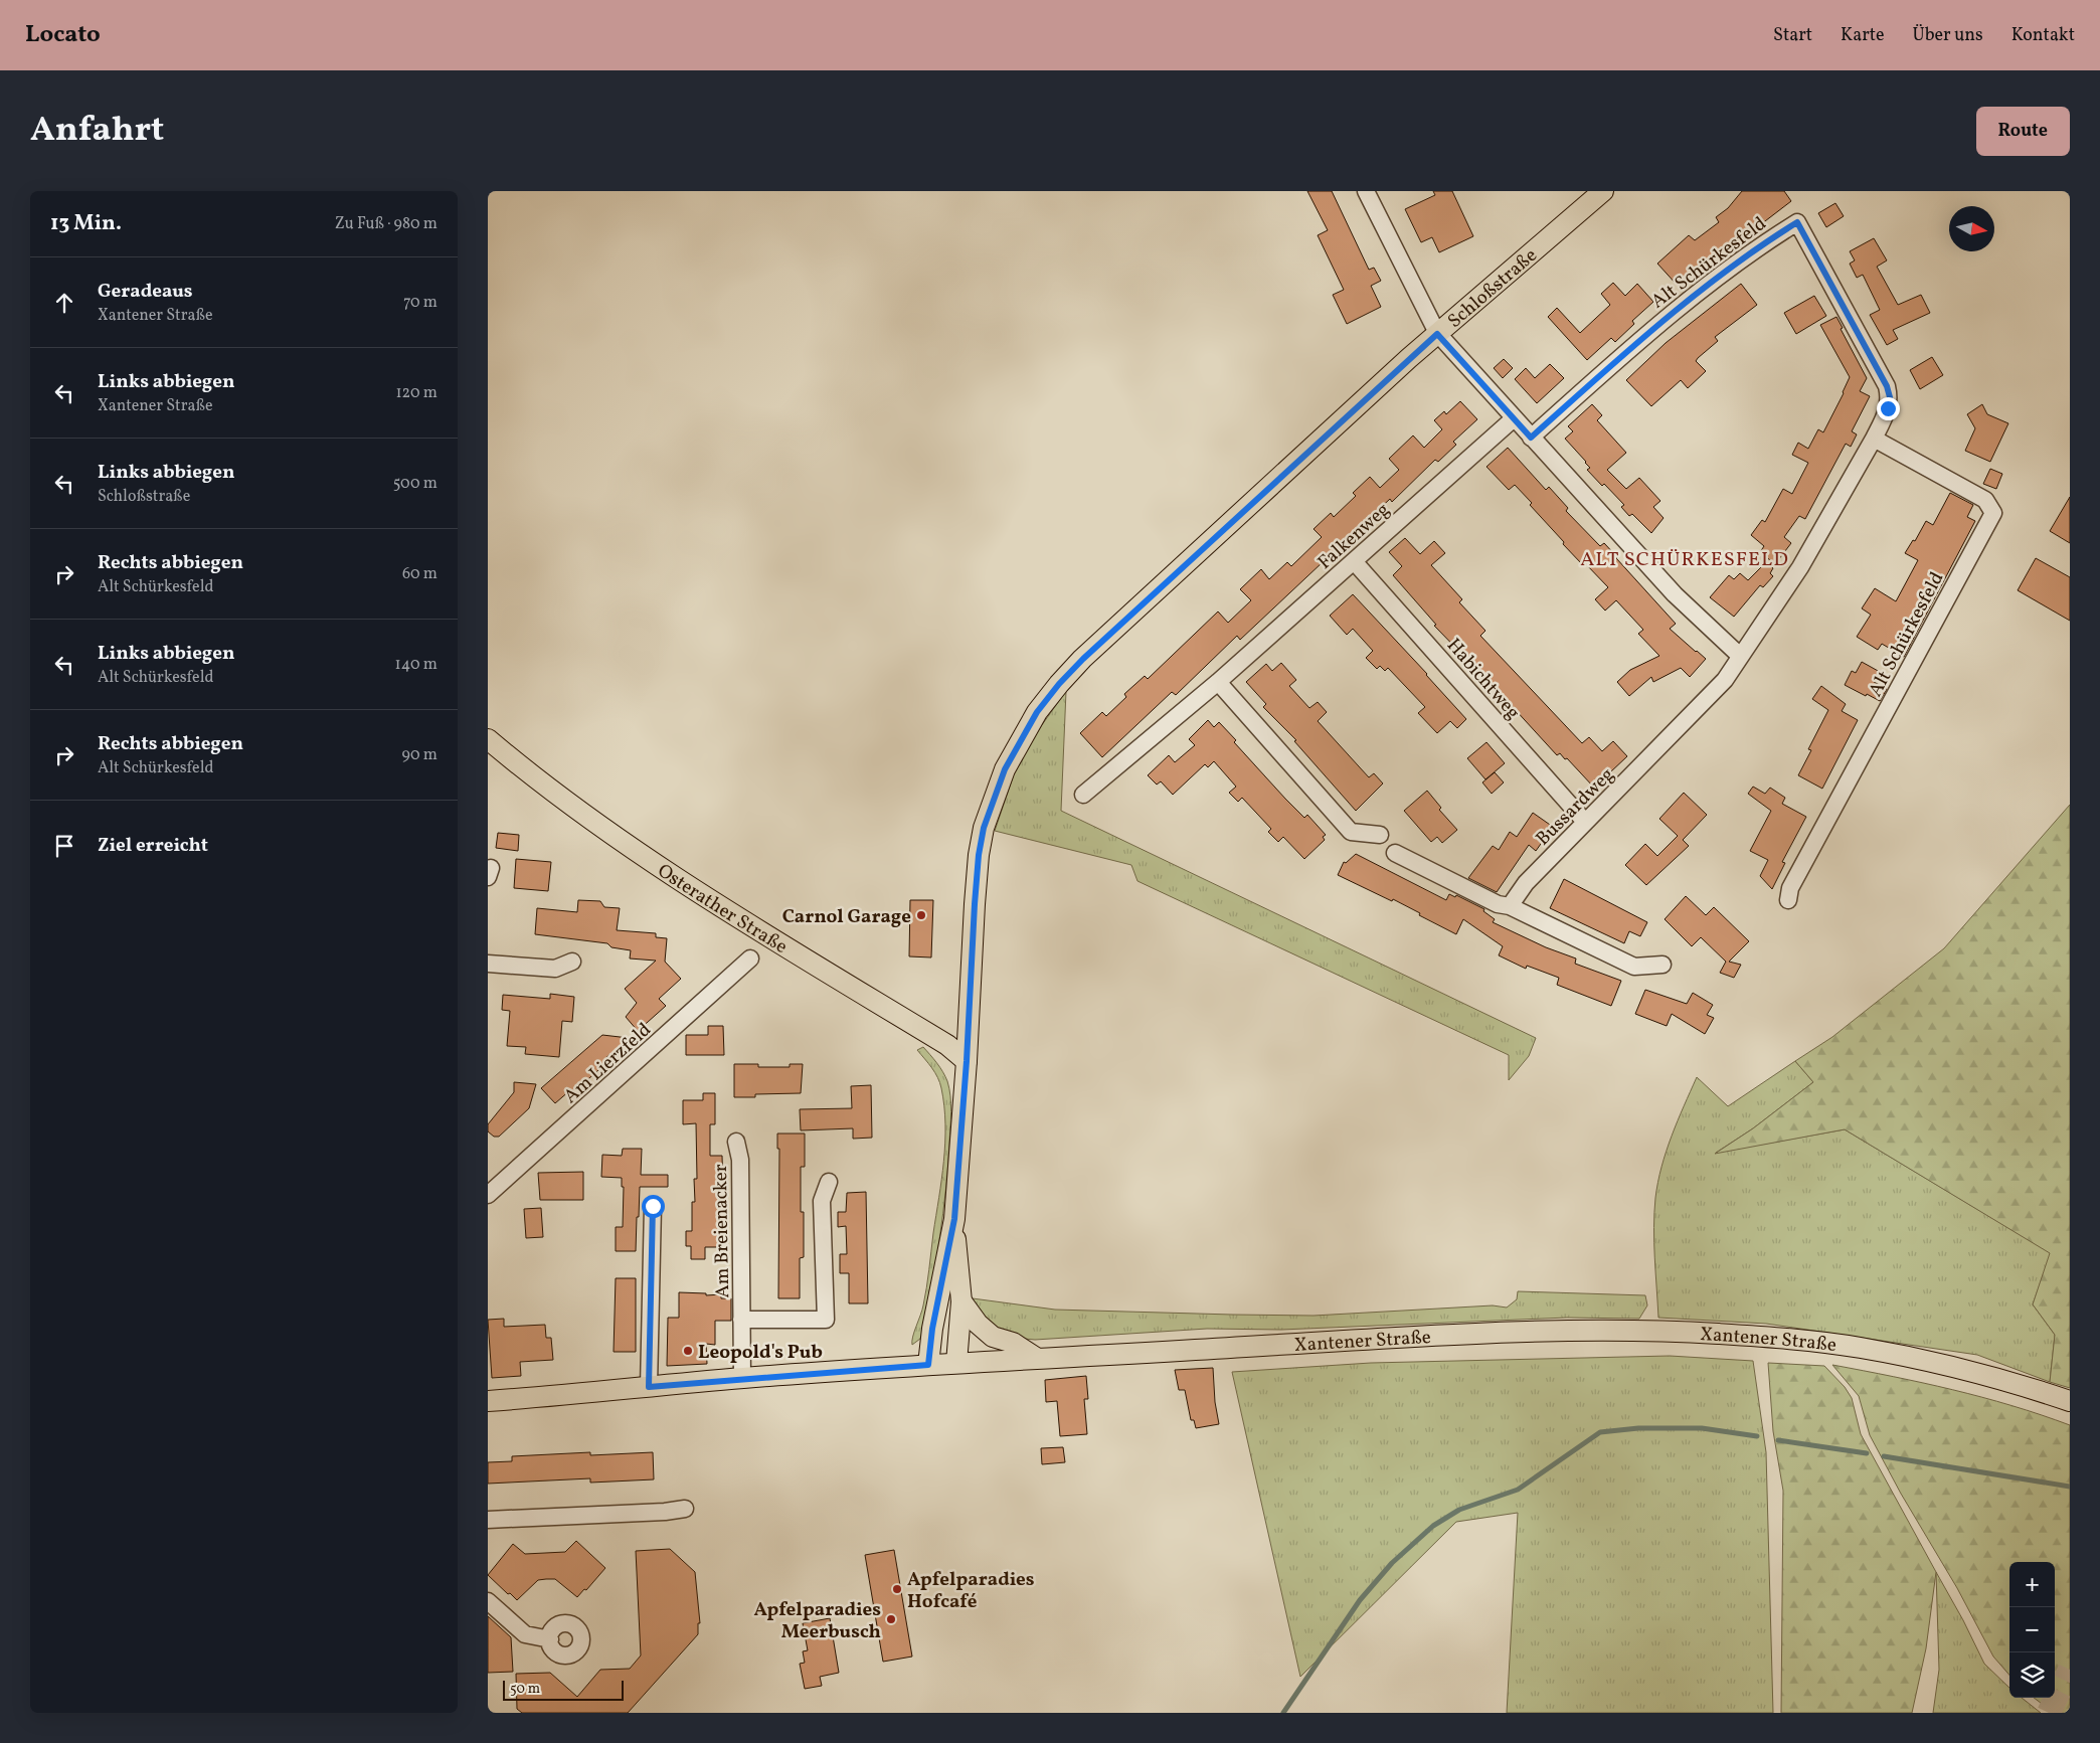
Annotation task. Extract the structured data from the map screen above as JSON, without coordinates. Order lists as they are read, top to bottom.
{
  "streets": {
    "main road": ["Schloßstraße", "Osterather Straße", "Xantener Straße"],
    "street": [
      "Alt Schürkesfeld",
      "Falkenweg",
      "Habichtweg",
      "Bussardweg",
      "Am Lierzfeld",
      "Am Breienacker"
    ]
  },
  "crossings": [
    ["Alt Schürkesfeld", "Bussardweg"],
    ["Schloßstraße", "Osterather Straße"],
    ["Schloßstraße", "Xantener Straße"],
    ["Falkenweg", "Habichtweg"],
    ["Habichtweg", "Bussardweg"],
    ["Am Breienacker", "Xantener Straße"]
  ],
  "districts": ["ALT SCHÜRKESFELD"],
  "places": [
    "Carnol Garage",
    "Leopold's Pub",
    "Apfelparadies Hofcafé",
    "Apfelparadies Meerbusch"
  ],
  "scale_bar": "50 m",
  "north": "right",
  "page": {
    "header": "Locato",
    "nav": [
      "Start",
      "Karte",
      "Über uns",
      "Kontakt"
    ],
    "title": "Anfahrt",
    "buttons": "Route",
    "heading": ["13 Min.", "Zu Fuß · 980 m"],
    "list": [
      ["Geradeaus", "Xantener Straße", "70 m"],
      ["Links abbiegen", "Xantener Straße", "120 m"],
      ["Links abbiegen", "Schloßstraße", "500 m"],
      ["Rechts abbiegen", "Alt Schürkesfeld", "60 m"],
      ["Links abbiegen", "Alt Schürkesfeld", "140 m"],
      ["Rechts abbiegen", "Alt Schürkesfeld", "90 m"],
      "Ziel erreicht"
    ],
    "map_buttons": ["+", "−"],
    "scale": "50 m"
  }
}
